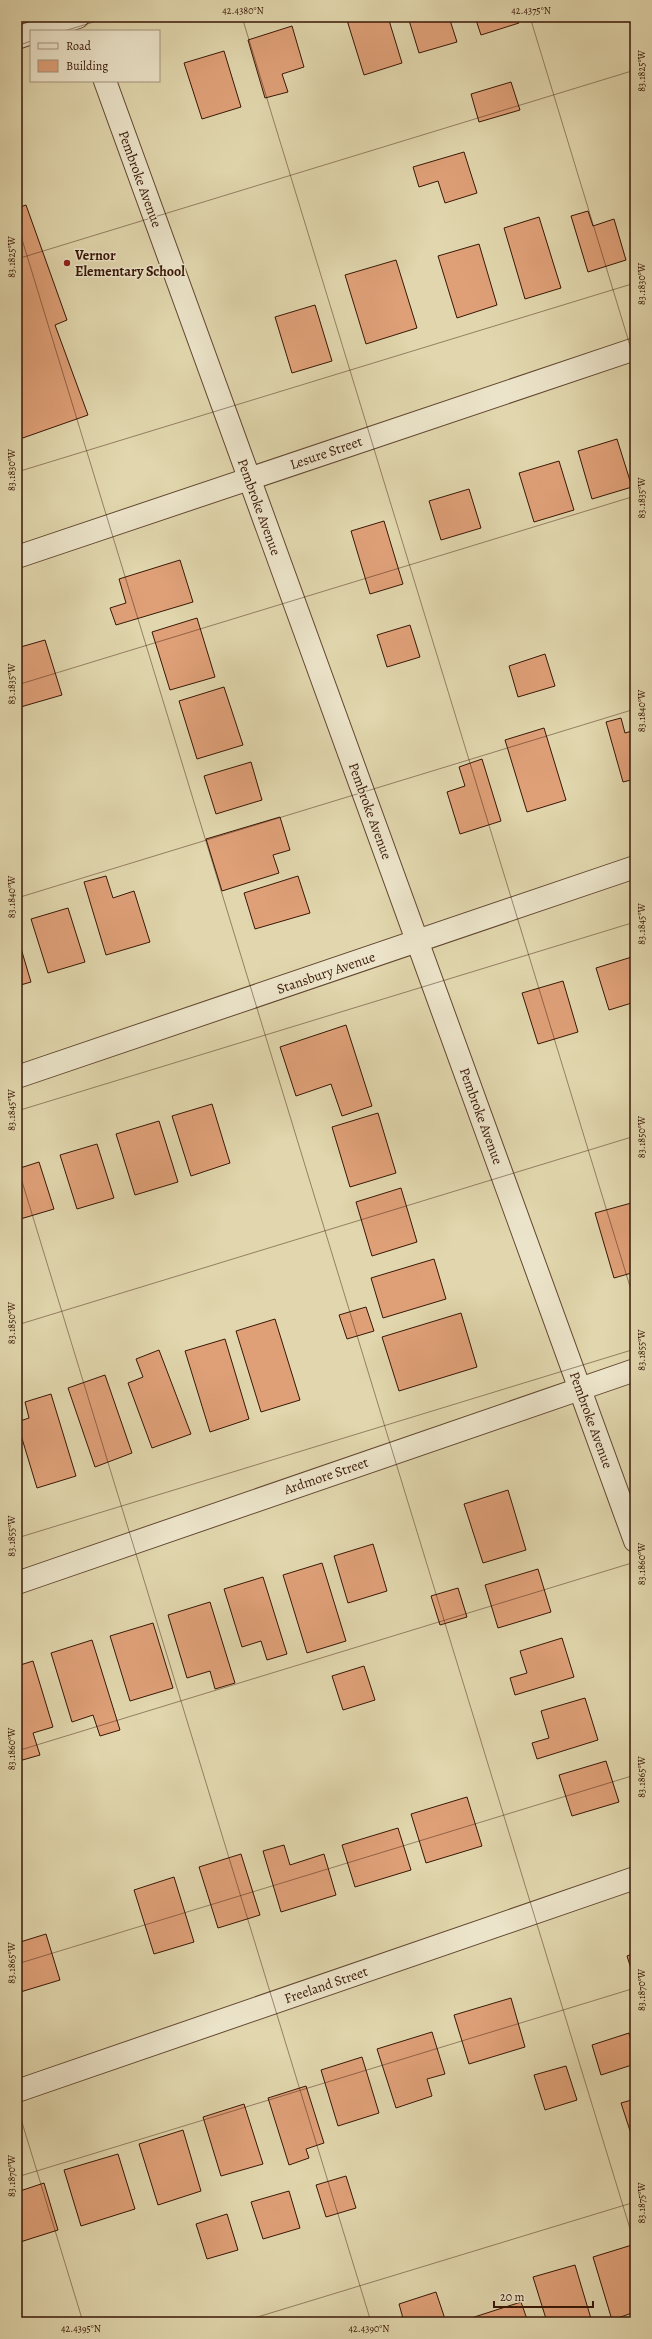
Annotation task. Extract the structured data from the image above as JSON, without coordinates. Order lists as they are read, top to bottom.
{
  "streets": {
    "street": [
      "Pembroke Avenue",
      "Lesure Street",
      "Stansbury Avenue",
      "Ardmore Street",
      "Freeland Street"
    ]
  },
  "crossings": [
    ["Pembroke Avenue", "Lesure Street"],
    ["Pembroke Avenue", "Stansbury Avenue"],
    ["Pembroke Avenue", "Ardmore Street"]
  ],
  "places": ["Vernor Elementary School"],
  "legend": ["Road", "Building"],
  "scale_bar": "20 m",
  "coordinates": [
    "42.4380°N",
    "42.4375°N",
    "83.1825°W",
    "83.1830°W",
    "83.1835°W",
    "83.1840°W",
    "83.1845°W",
    "83.1850°W",
    "83.1855°W",
    "83.1860°W",
    "83.1865°W",
    "83.1870°W",
    "83.1875°W",
    "42.4395°N",
    "42.4390°N"
  ]
}
